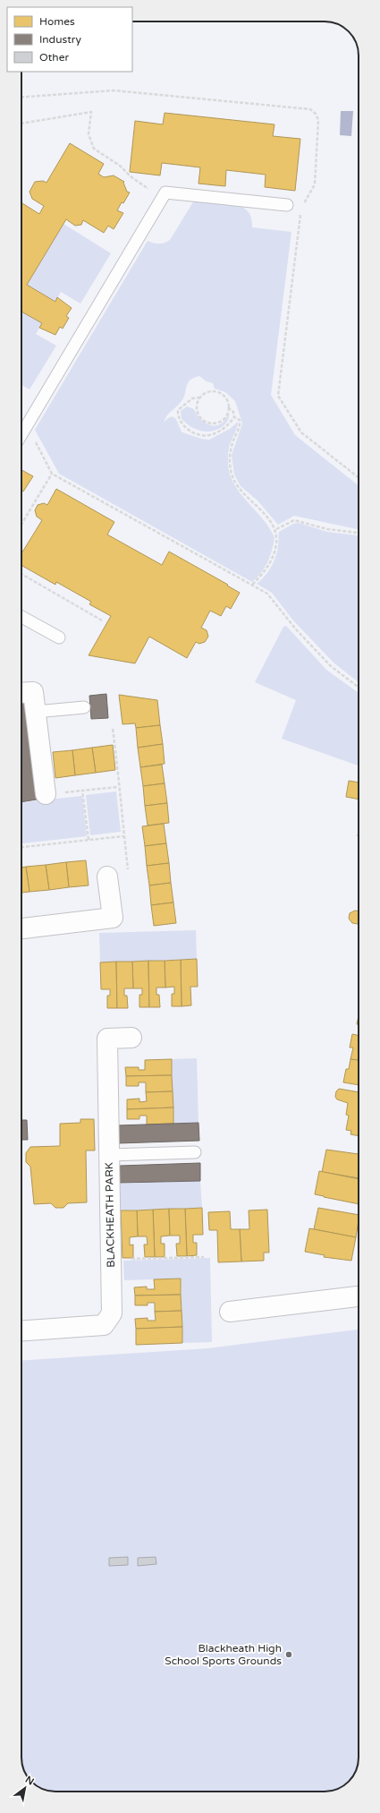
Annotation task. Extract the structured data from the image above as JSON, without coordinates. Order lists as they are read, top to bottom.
{
  "streets": {
    "street": ["BLACKHEATH PARK"]
  },
  "places": ["Blackheath High School Sports Grounds"],
  "legend": ["Homes", "Industry", "Other"],
  "north": "top right"
}
